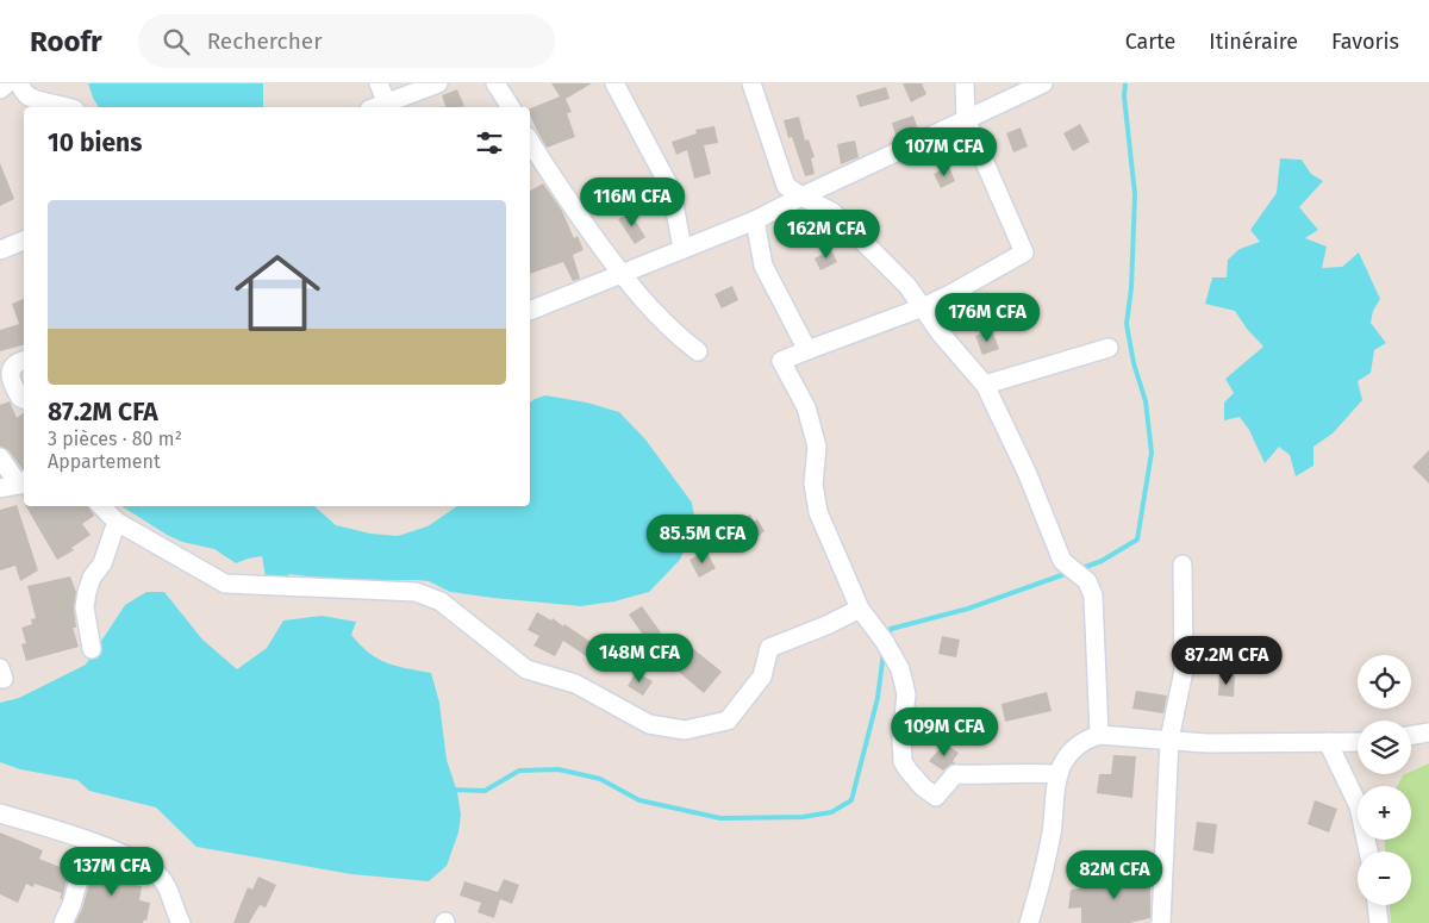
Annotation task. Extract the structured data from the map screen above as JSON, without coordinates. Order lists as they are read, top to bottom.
{
  "page": {
    "header": "Roofr",
    "search": "Rechercher",
    "nav": ["Carte", "Itinéraire", "Favoris"],
    "heading": "10 biens",
    "price": [
      "107M CFA",
      "116M CFA",
      "162M CFA",
      "176M CFA",
      "85.5M CFA",
      "148M CFA",
      "87.2M CFA",
      "109M CFA",
      "137M CFA",
      "82M CFA"
    ],
    "list": [
      {
        "name": "87.2M CFA",
        "note": "3 pièces · 80 m² · Appartement"
      }
    ],
    "map_buttons": ["+", "−"]
  }
}
